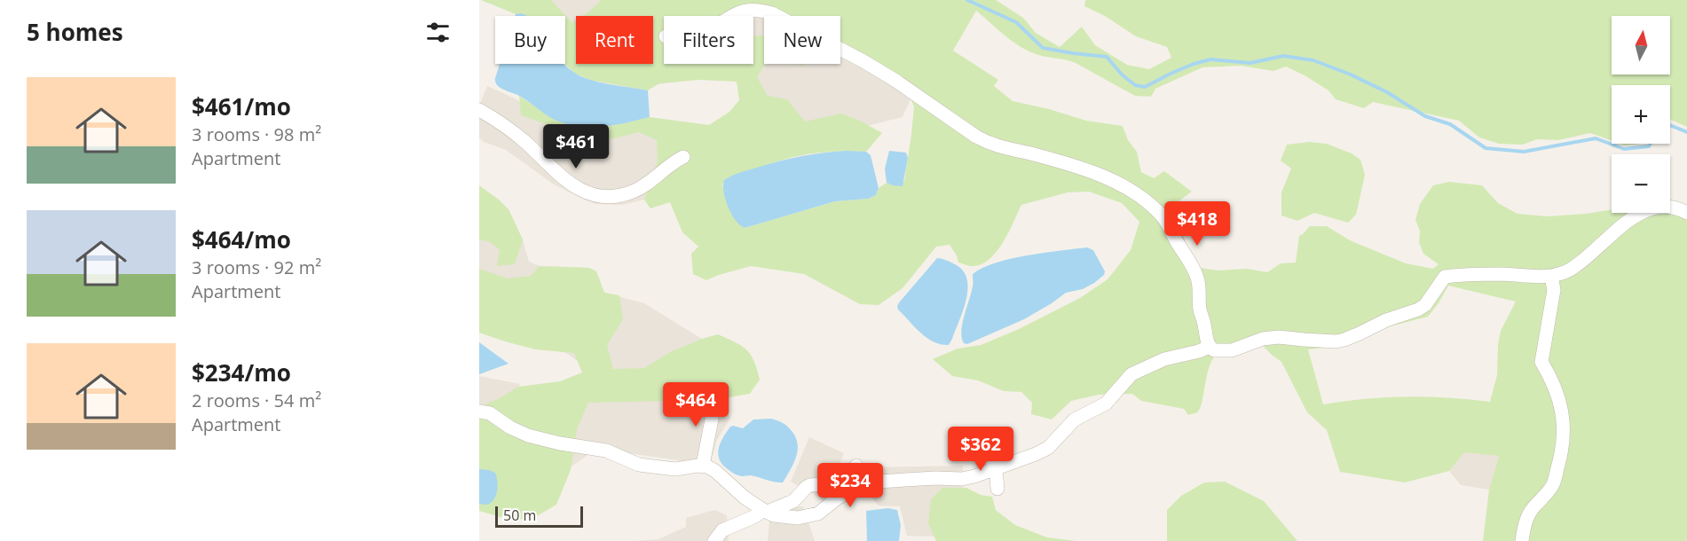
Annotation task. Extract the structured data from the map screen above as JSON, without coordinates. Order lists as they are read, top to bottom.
{
  "scale_bar": "50 m",
  "north": "top",
  "page": {
    "heading": "5 homes",
    "map_buttons": ["+", "−"],
    "chip": [
      "Buy",
      "Rent",
      "Filters",
      "New"
    ],
    "list": [
      {
        "name": "$461/mo",
        "note": "3 rooms · 98 m² · Apartment"
      },
      {
        "name": "$464/mo",
        "note": "3 rooms · 92 m² · Apartment"
      },
      {
        "name": "$234/mo",
        "note": "2 rooms · 54 m² · Apartment"
      }
    ],
    "price": [
      "$461",
      "$418",
      "$464",
      "$362",
      "$234"
    ],
    "scale": "50 m"
  }
}
